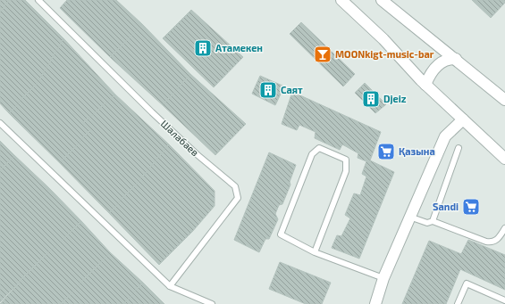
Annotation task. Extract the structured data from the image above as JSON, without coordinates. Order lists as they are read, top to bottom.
{
  "streets": {
    "lane": ["Шалабаев"]
  },
  "places": {
    "building": ["Атамекен", "Саят", "Djeiz"],
    "bar": ["MOONkigt-music-bar"],
    "supermarket": ["Қазына", "Sandi"]
  }
}
